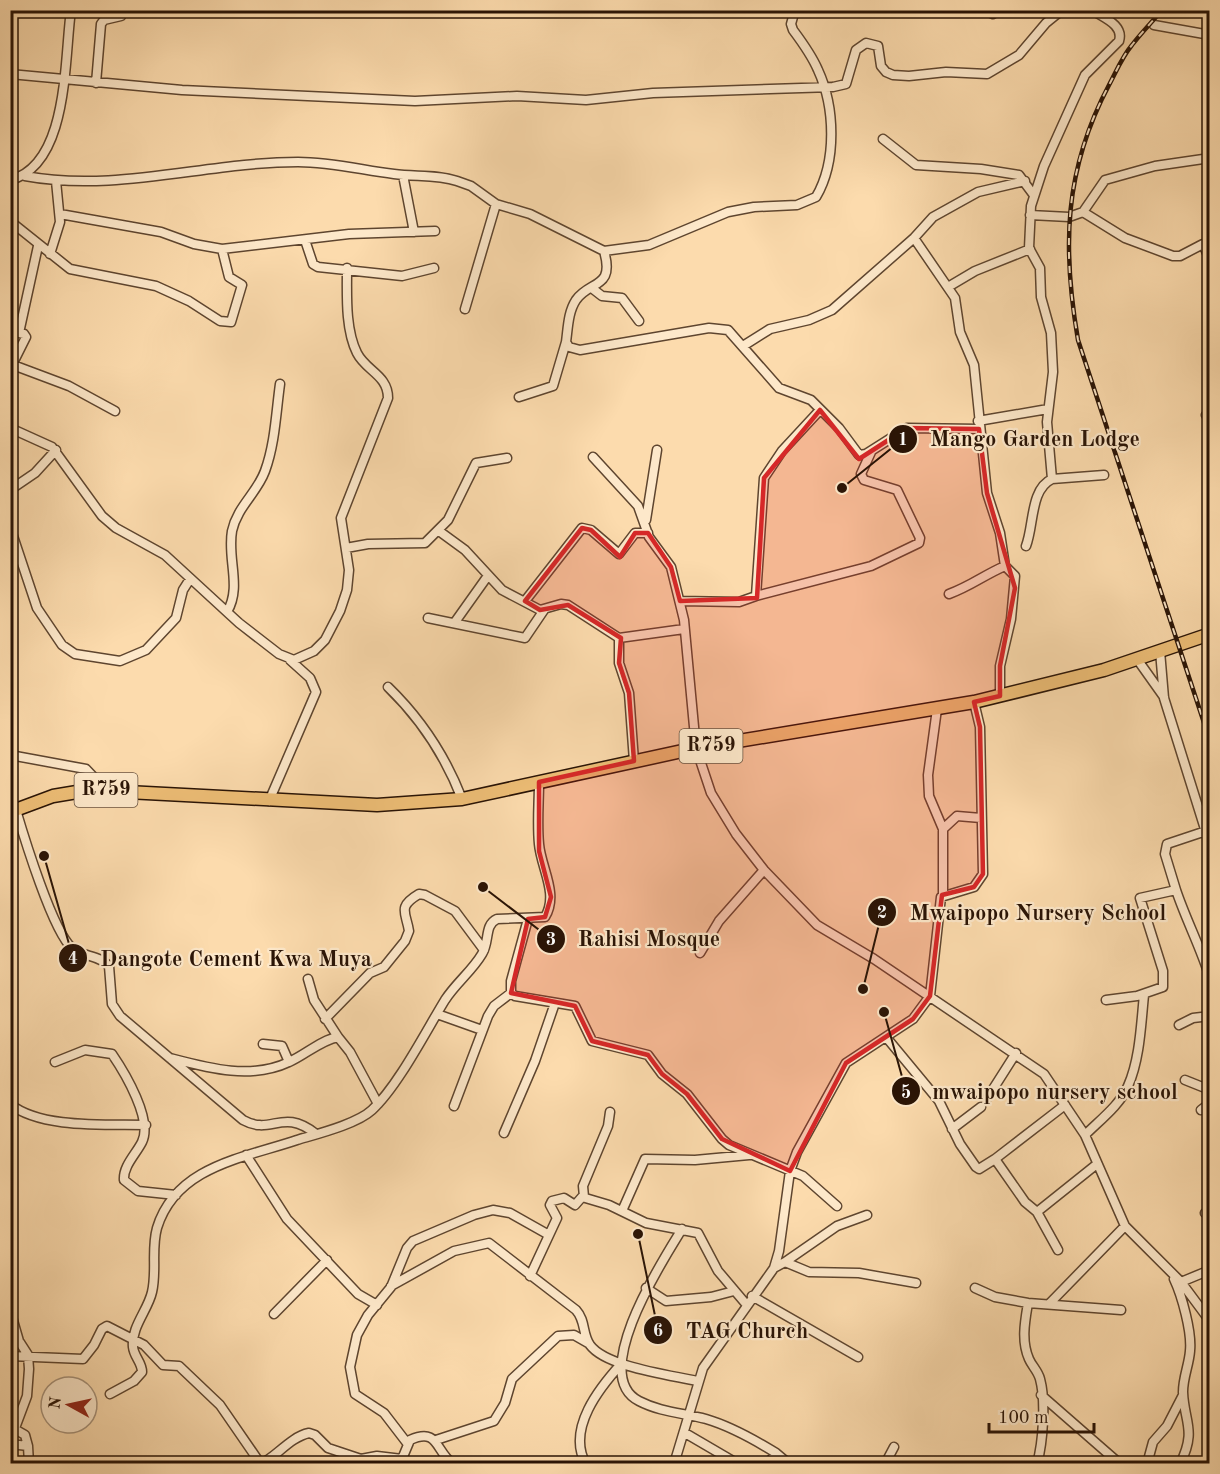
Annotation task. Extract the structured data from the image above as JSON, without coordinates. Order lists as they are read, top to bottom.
{
  "streets": {
    "main road": ["R759"]
  },
  "places": [
    "Mango Garden Lodge",
    "Dangote Cement Kwa Muya",
    "Rahisi Mosque",
    "Mwaipopo Nursery School",
    "mwaipopo nursery school",
    "TAG Church"
  ],
  "scale_bar": "100 m",
  "north": "left"
}
